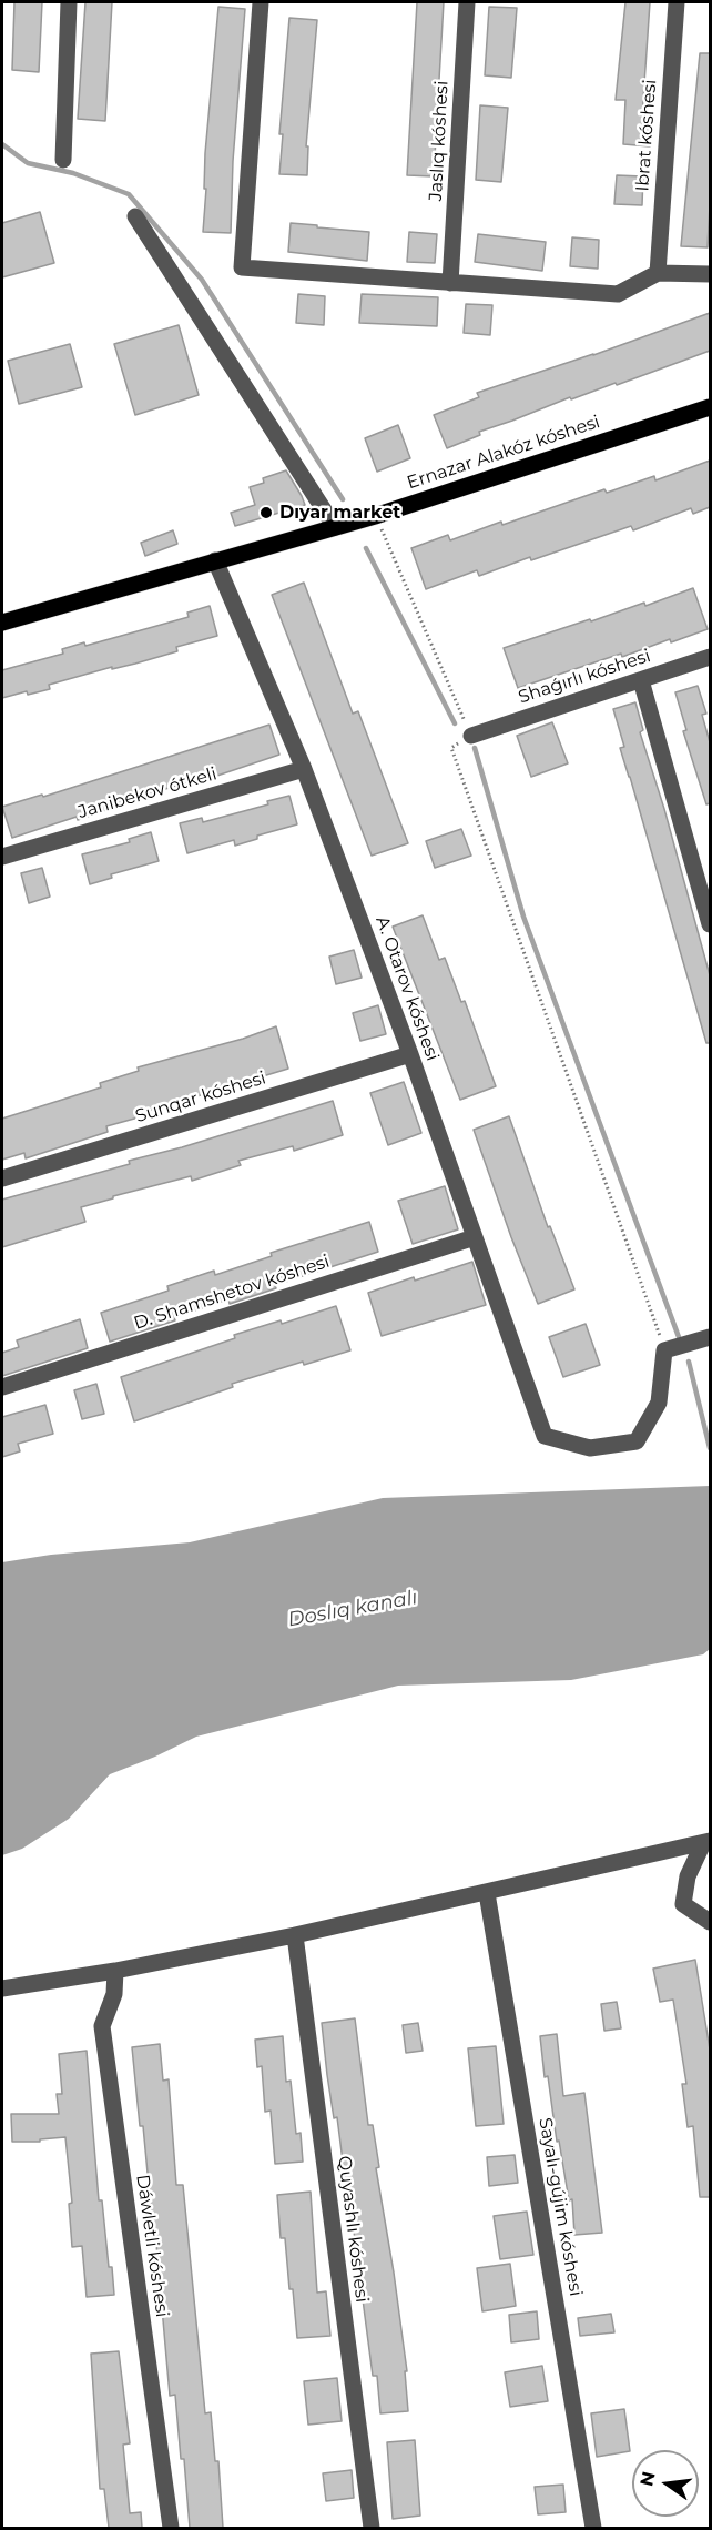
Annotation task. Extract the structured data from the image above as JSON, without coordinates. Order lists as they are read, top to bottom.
{
  "streets": {
    "main road": ["Ernazar Alakóz kóshesi"],
    "street": [
      "Ibrat kóshesi",
      "Jaslıq kóshesi",
      "Shaǵırlı kóshesi",
      "Janibekov ótkeli",
      "A. Otarov kóshesi",
      "Sunqar kóshesi",
      "D. Shamshetov kóshesi",
      "Sayalı-gújim kóshesi",
      "Quyashlı kóshesi",
      "Dáwletli kóshesi"
    ]
  },
  "crossings": [
    ["Ernazar Alakóz kóshesi", "A. Otarov kóshesi"],
    ["Janibekov ótkeli", "A. Otarov kóshesi"],
    ["A. Otarov kóshesi", "Sunqar kóshesi"],
    ["A. Otarov kóshesi", "D. Shamshetov kóshesi"]
  ],
  "water": ["Doslıq kanalı"],
  "places": ["Dıyar market"],
  "north": "left"
}
